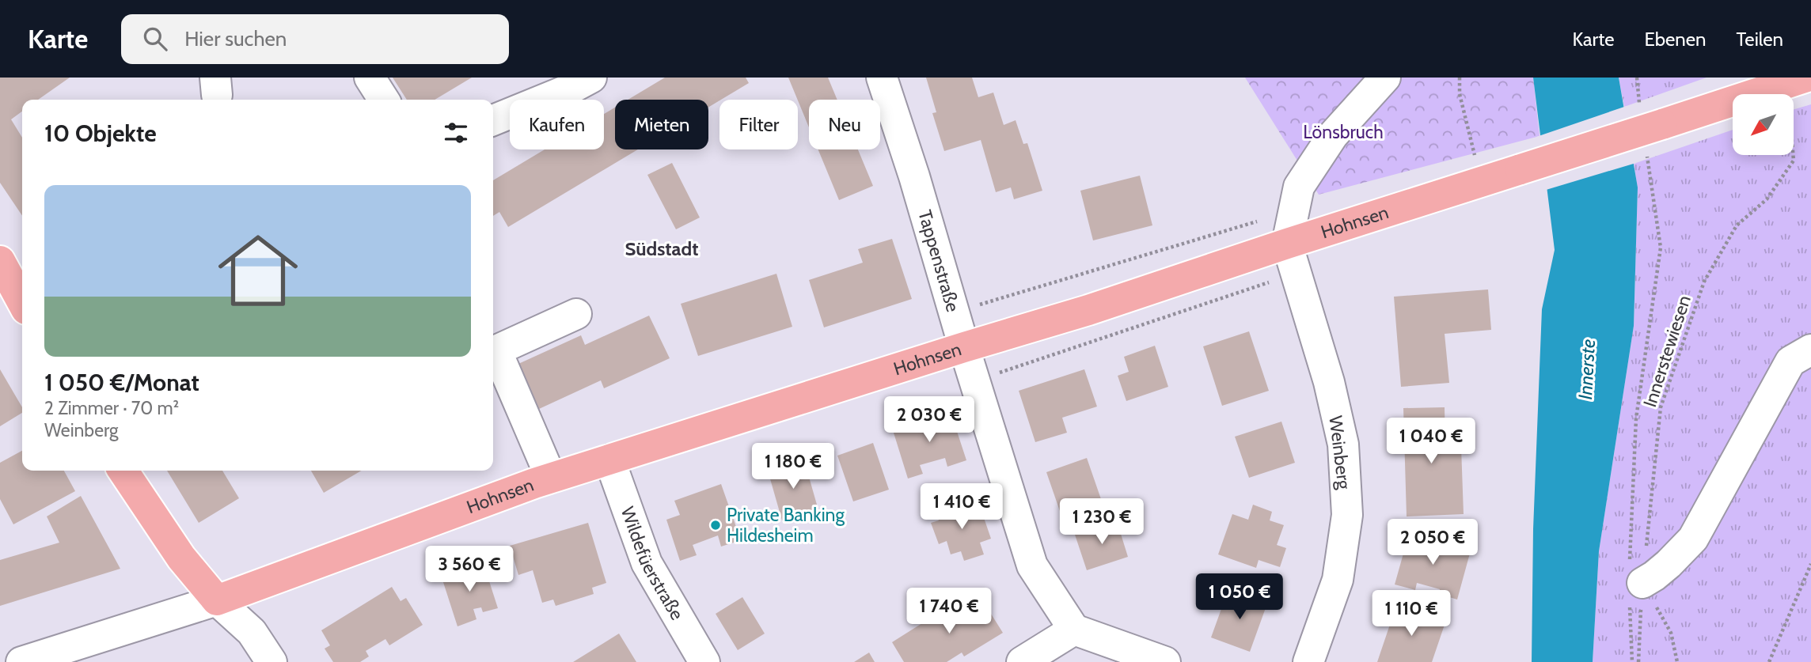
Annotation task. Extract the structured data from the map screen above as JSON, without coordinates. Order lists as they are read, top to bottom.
{
  "streets": {
    "main road": ["Hohnsen"],
    "street": ["Tappenstraße", "Weinberg", "Wildefüerstraße"],
    "path": ["Innerstewiesen"]
  },
  "crossings": [
    ["Hohnsen", "Tappenstraße"],
    ["Hohnsen", "Weinberg"],
    ["Hohnsen", "Wildefüerstraße"]
  ],
  "districts": ["Südstadt"],
  "water": ["Innerste"],
  "parks": ["Lönsbruch"],
  "places": ["Private Banking Hildesheim"],
  "north": "bottom left",
  "page": {
    "header": "Karte",
    "search": "Hier suchen",
    "nav": ["Karte", "Ebenen", "Teilen"],
    "chip": [
      "Kaufen",
      "Mieten",
      "Filter",
      "Neu"
    ],
    "heading": "10 Objekte",
    "list": [
      {
        "name": "1 050 €/Monat",
        "note": "2 Zimmer · 70 m² · Weinberg"
      }
    ],
    "price": [
      "2 030 €",
      "1 040 €",
      "1 180 €",
      "1 410 €",
      "1 230 €",
      "2 050 €",
      "3 560 €",
      "1 050 €",
      "1 740 €",
      "1 110 €"
    ]
  }
}
